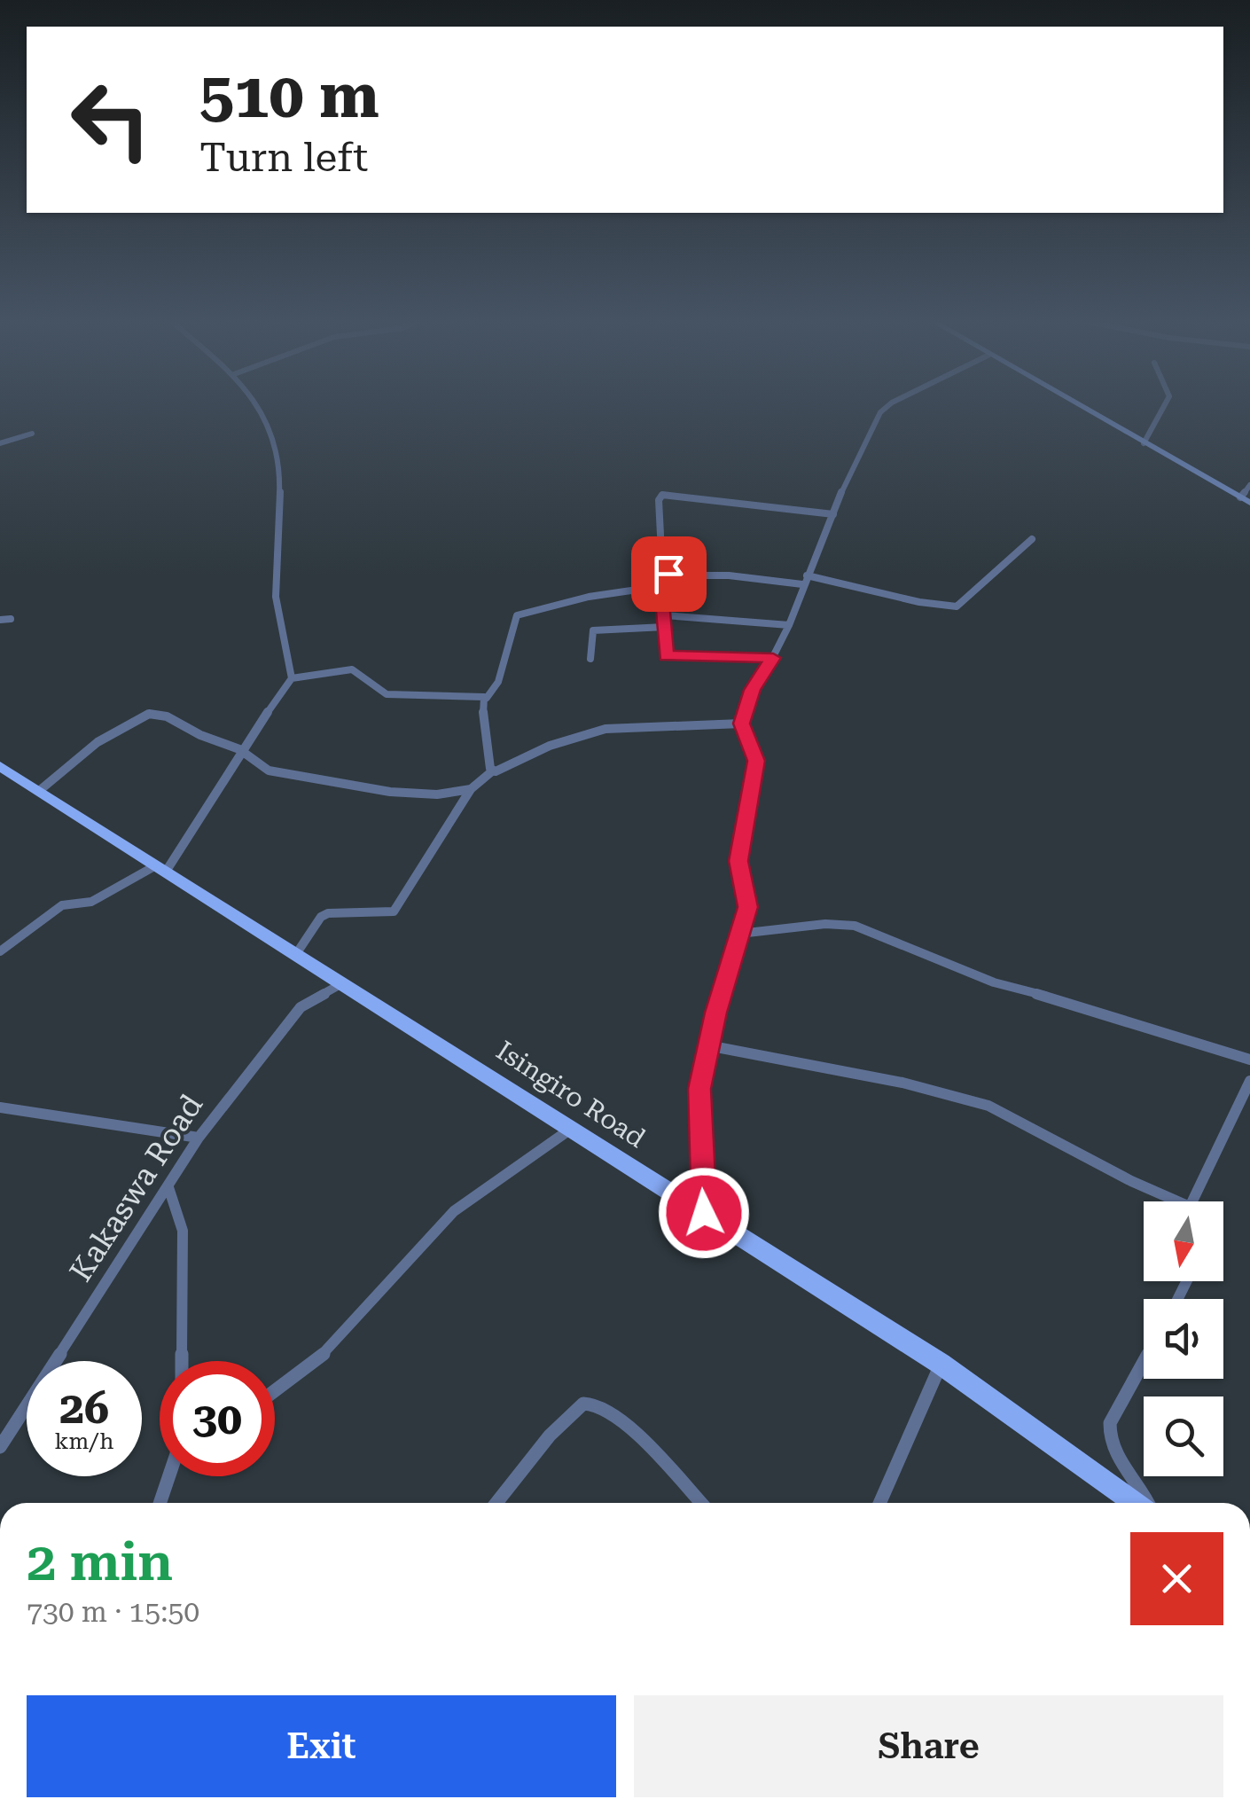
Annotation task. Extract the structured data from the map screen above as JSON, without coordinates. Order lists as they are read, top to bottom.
{
  "streets": {
    "main road": ["Isingiro Road"],
    "street": ["Kakaswa Road"]
  },
  "crossings": [
    ["Isingiro Road", "Kakaswa Road"]
  ],
  "north": "bottom",
  "page": {
    "turn": ["510 m", "Turn left"],
    "speed": "26 km/h",
    "limit": "30",
    "heading": ["2 min", "730 m · 15:50"],
    "buttons": ["Exit", "Share"]
  }
}
